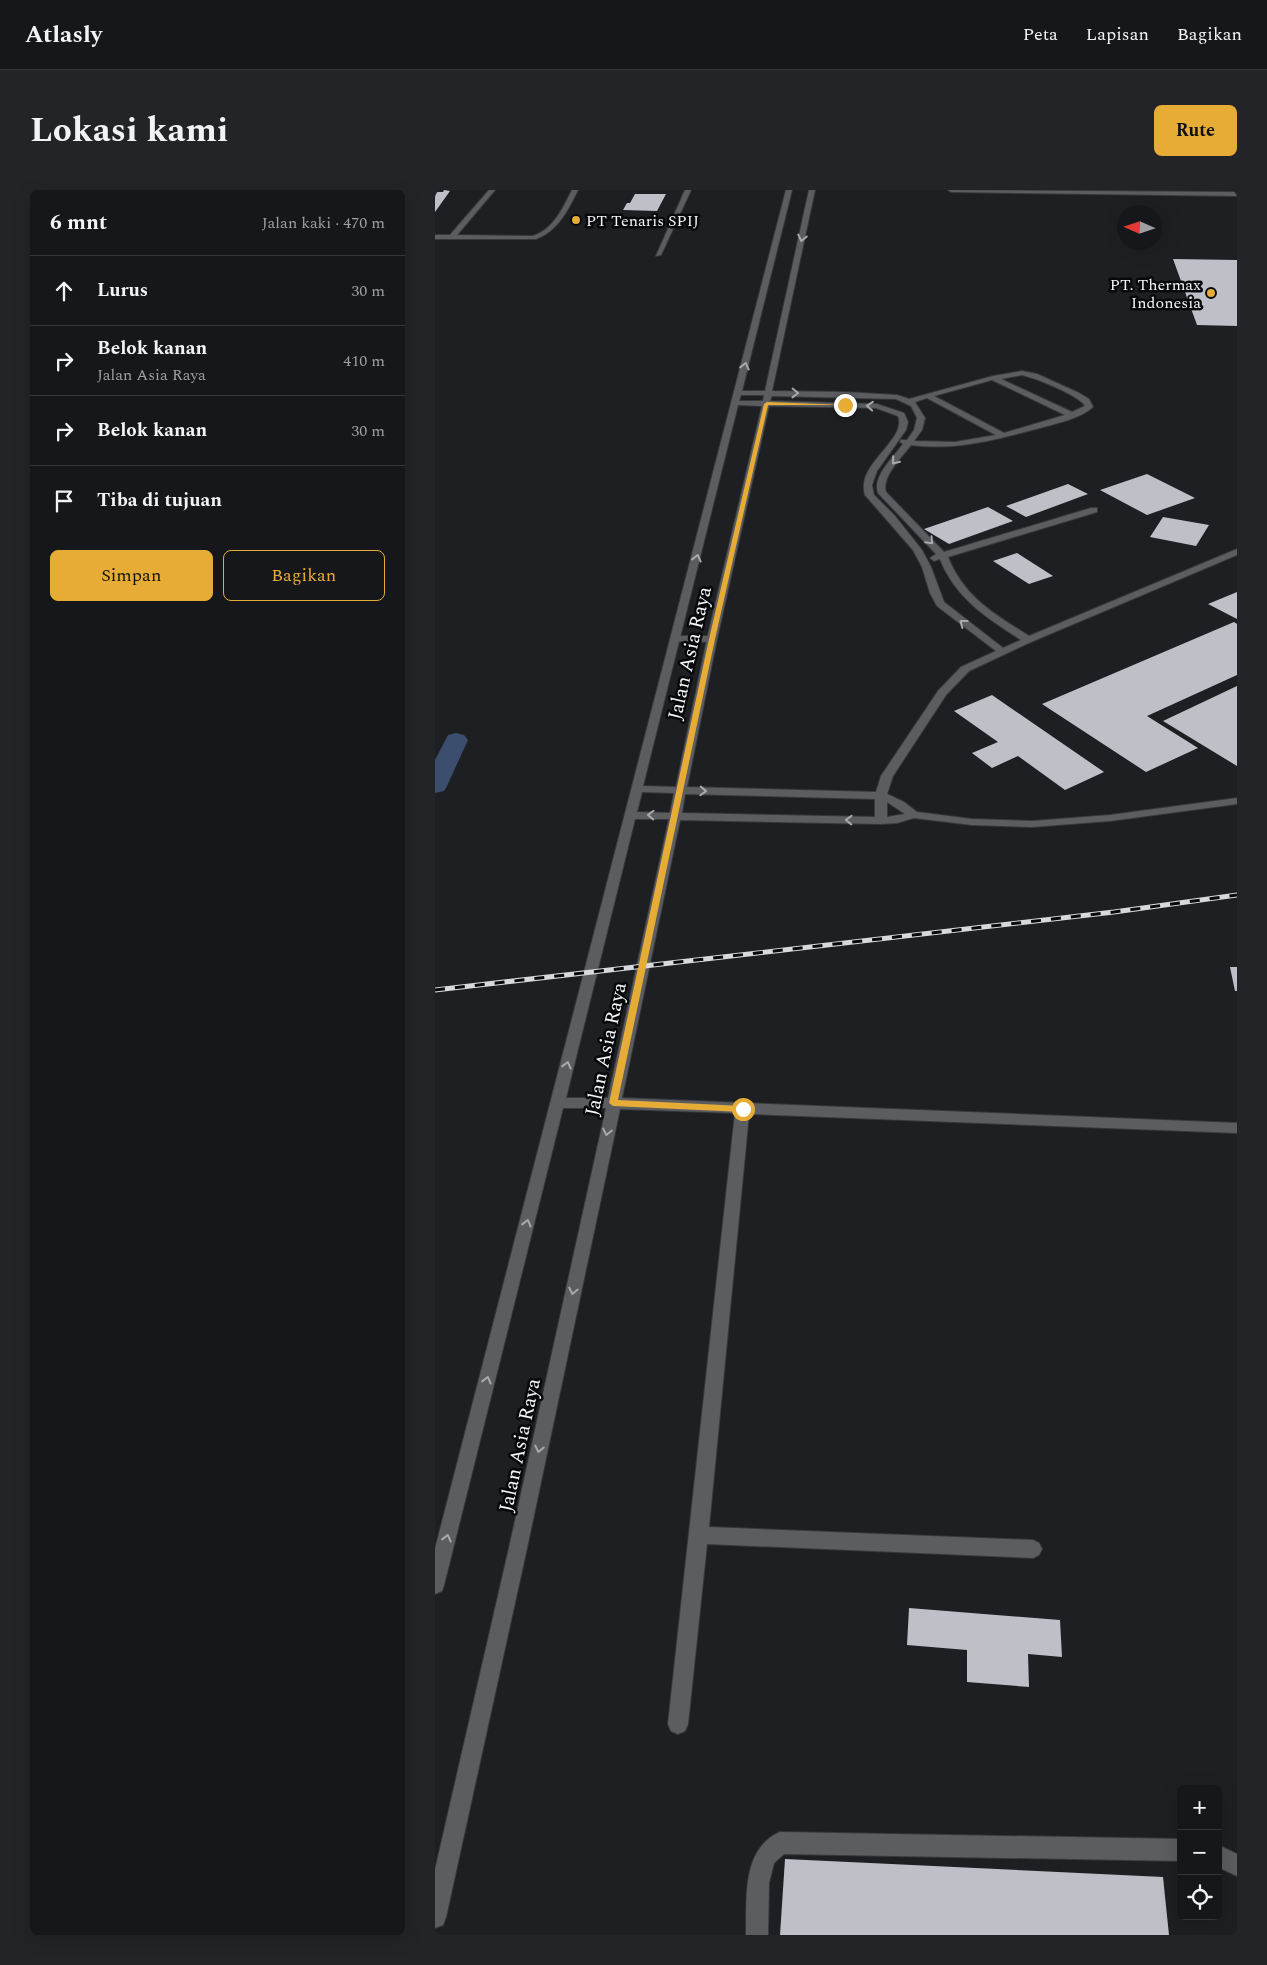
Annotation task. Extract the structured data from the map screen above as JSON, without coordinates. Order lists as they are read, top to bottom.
{
  "streets": {
    "street": ["Jalan Asia Raya"]
  },
  "places": ["PT Tenaris SPIJ", "PT. Thermax Indonesia"],
  "north": "left",
  "page": {
    "header": "Atlasly",
    "nav": ["Peta", "Lapisan", "Bagikan"],
    "title": "Lokasi kami",
    "buttons": [
      "Rute",
      ["Simpan", "Bagikan"]
    ],
    "heading": ["6 mnt", "Jalan kaki · 470 m"],
    "list": [
      ["Lurus", "30 m"],
      ["Belok kanan", "Jalan Asia Raya", "410 m"],
      ["Belok kanan", "30 m"],
      "Tiba di tujuan"
    ],
    "map_buttons": ["+", "−"]
  }
}
